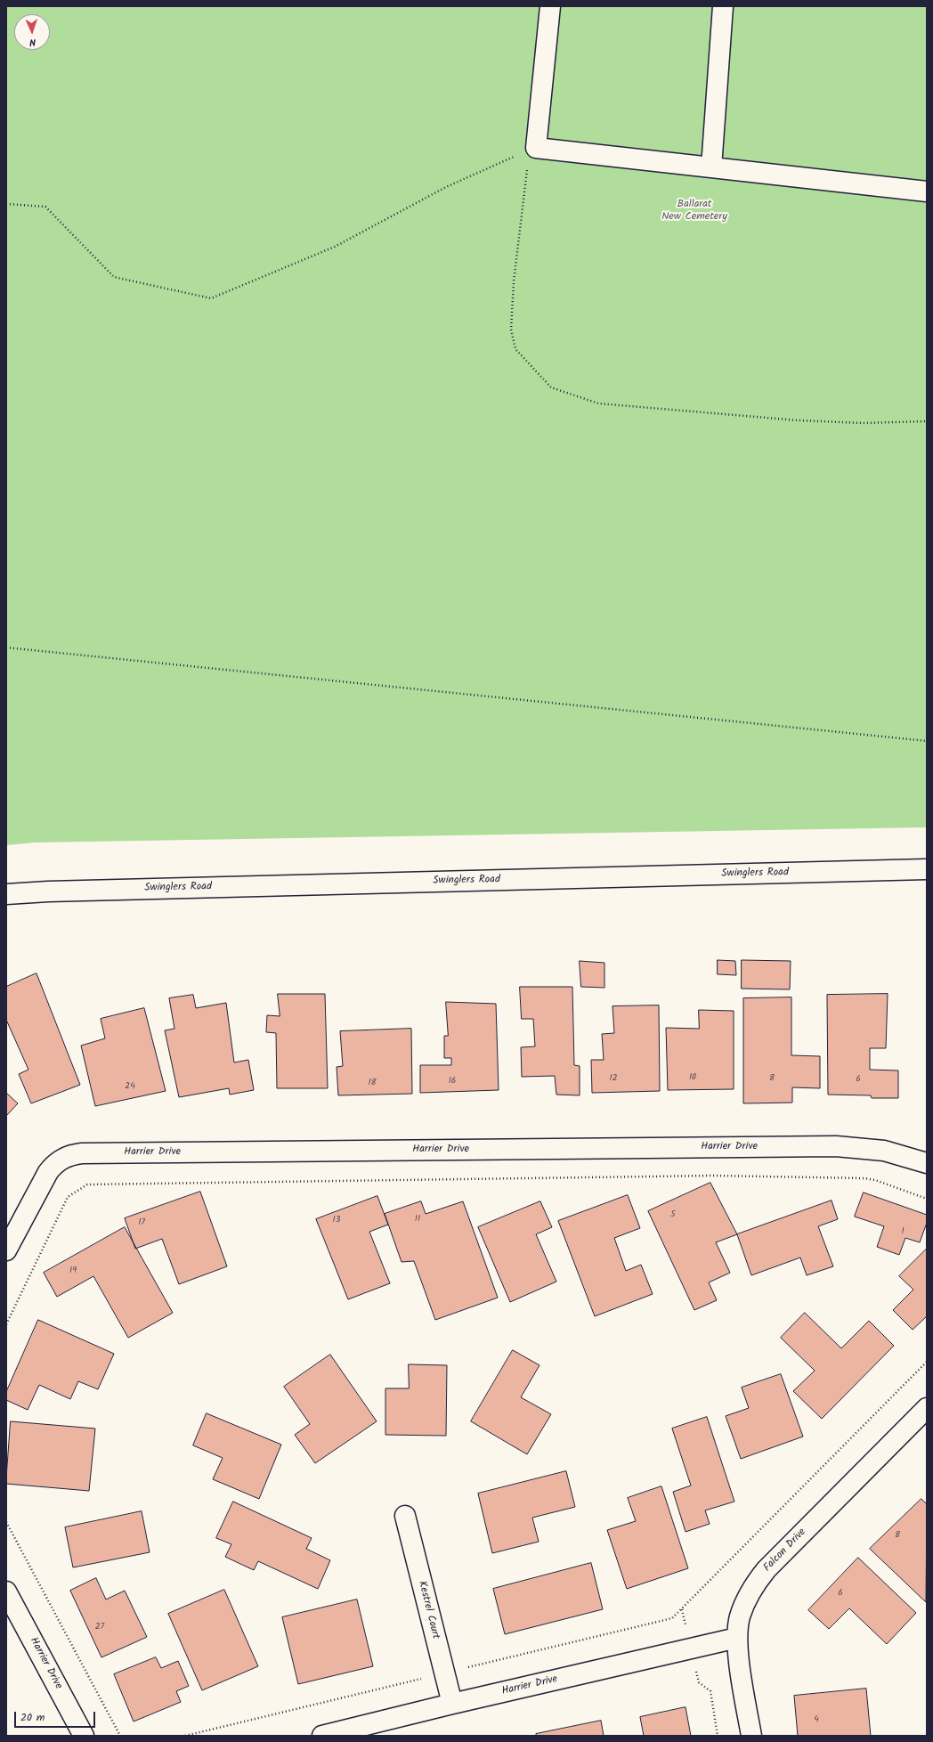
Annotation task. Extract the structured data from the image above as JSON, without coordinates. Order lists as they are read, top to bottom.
{
  "streets": {
    "street": [
      "Swinglers Road",
      "Harrier Drive",
      "Falcon Drive",
      "Kestrel Court"
    ]
  },
  "crossings": [
    ["Harrier Drive", "Falcon Drive"],
    ["Harrier Drive", "Kestrel Court"]
  ],
  "parks": ["Ballarat New Cemetery"],
  "house_numbers": [
    "10",
    "12",
    "8",
    "6",
    "16",
    "18",
    "24",
    "5",
    "11",
    "13",
    "17",
    "1",
    "19",
    "8",
    "6",
    "27",
    "4"
  ],
  "scale_bar": "20 m",
  "north": "bottom"
}
